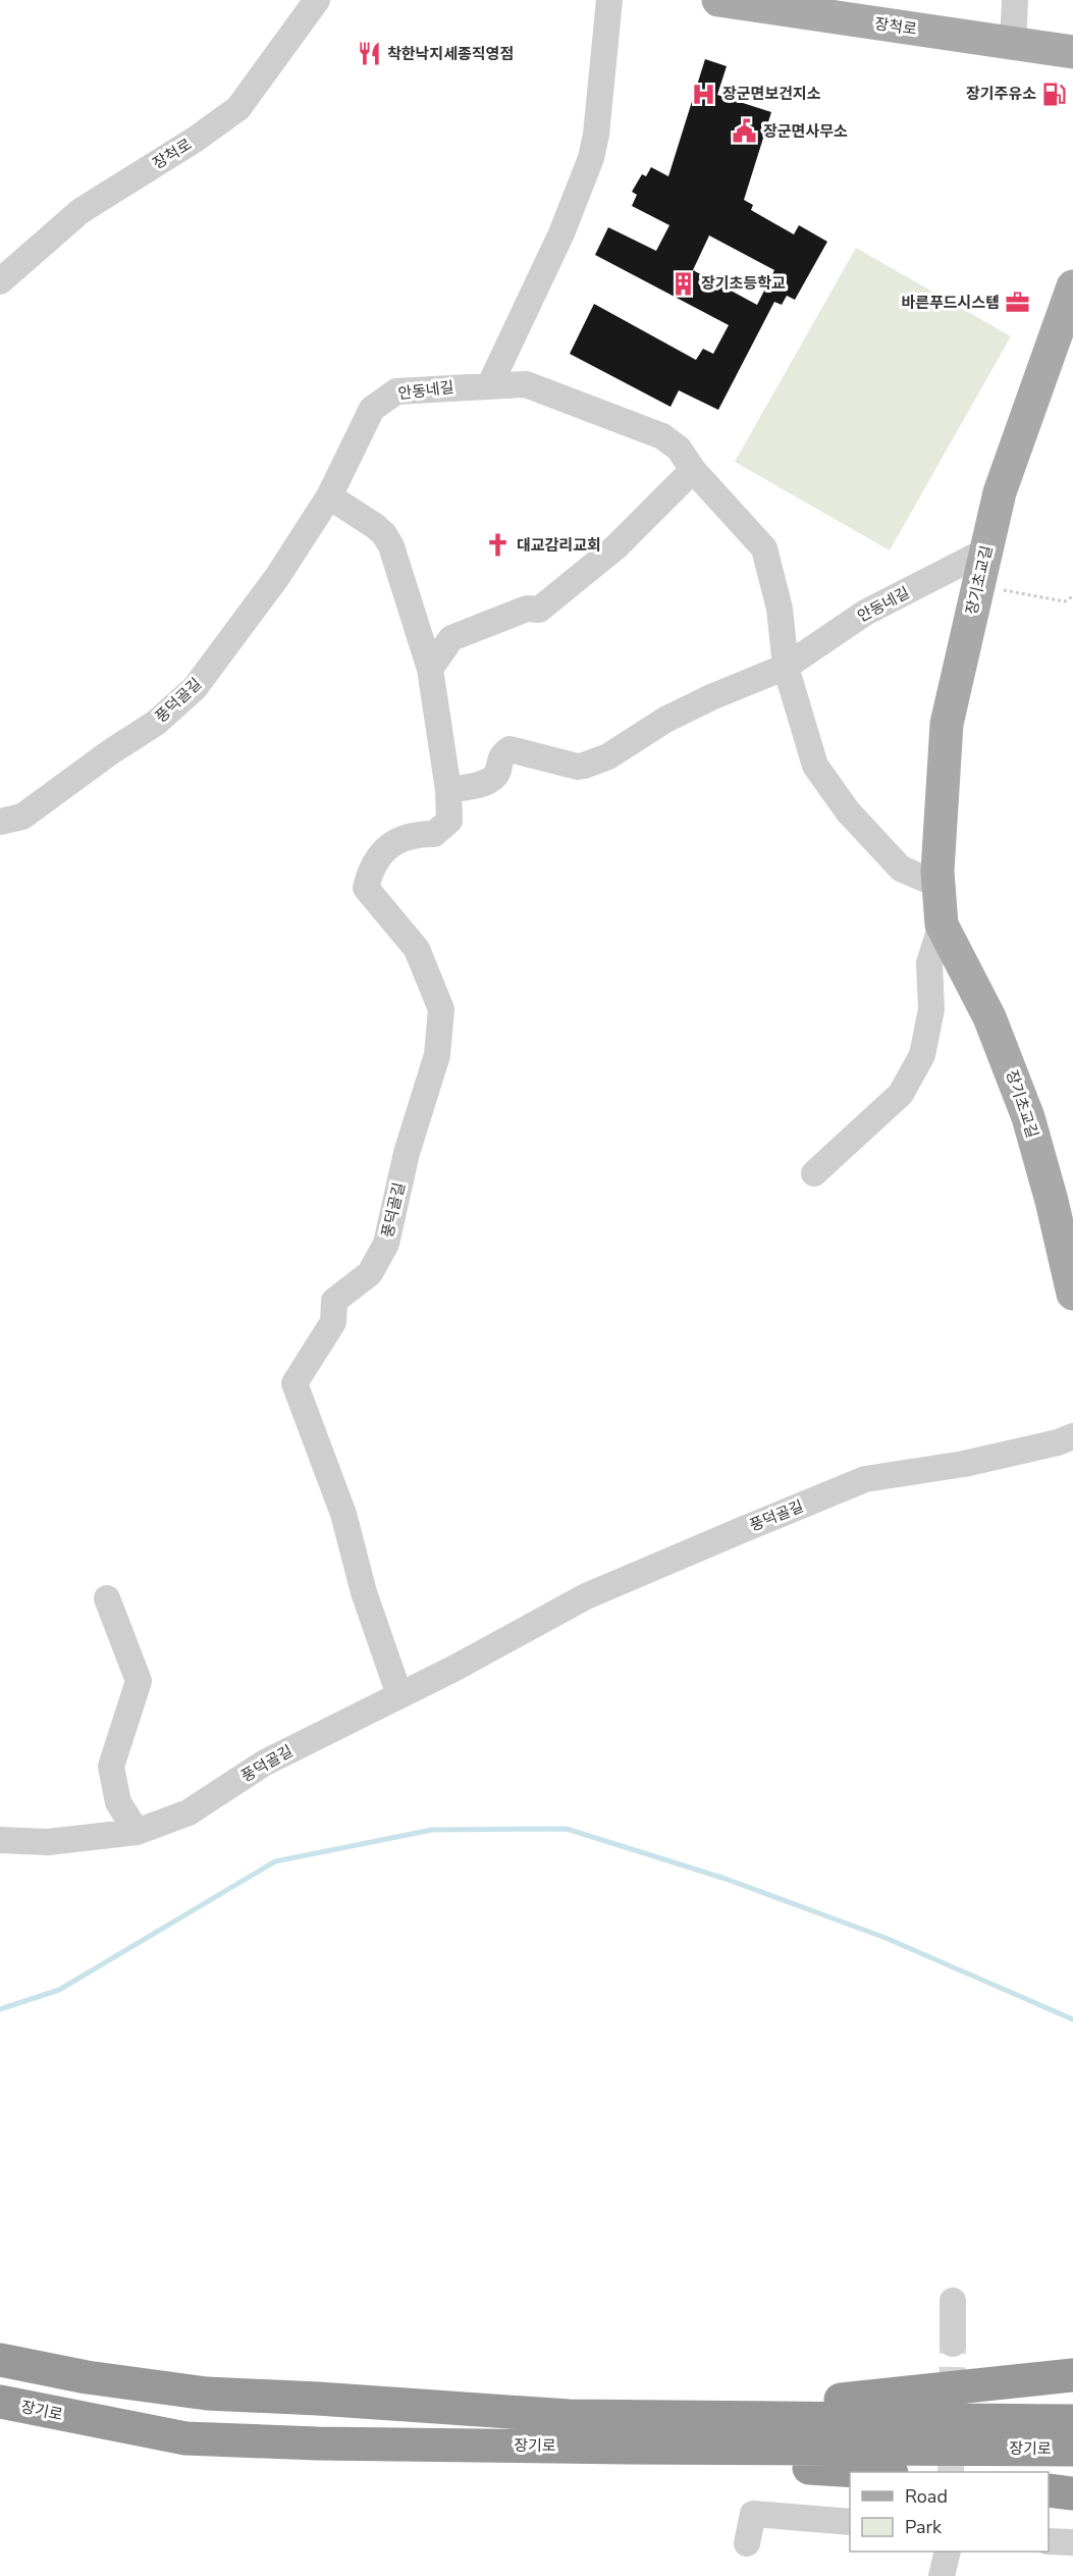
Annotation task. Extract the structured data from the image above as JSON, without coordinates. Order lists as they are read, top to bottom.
{
  "streets": {
    "highway": ["장기로"],
    "main road": ["장척로", "장기초교길"],
    "street": ["안동네길", "풍덕골길"]
  },
  "crossings": [
    ["안동네길", "장기초교길"],
    ["안동네길", "풍덕골길"]
  ],
  "places": {
    "restaurant": ["착한낙지세종직영점"],
    "hospital": ["장군면보건지소"],
    "fuel station": ["장기주유소"],
    "public building": ["장군면사무소"],
    "building": ["장기초등학교"],
    "office": ["바른푸드시스템"],
    "church": ["대교감리교회"]
  },
  "legend": ["Road", "Park"]
}
